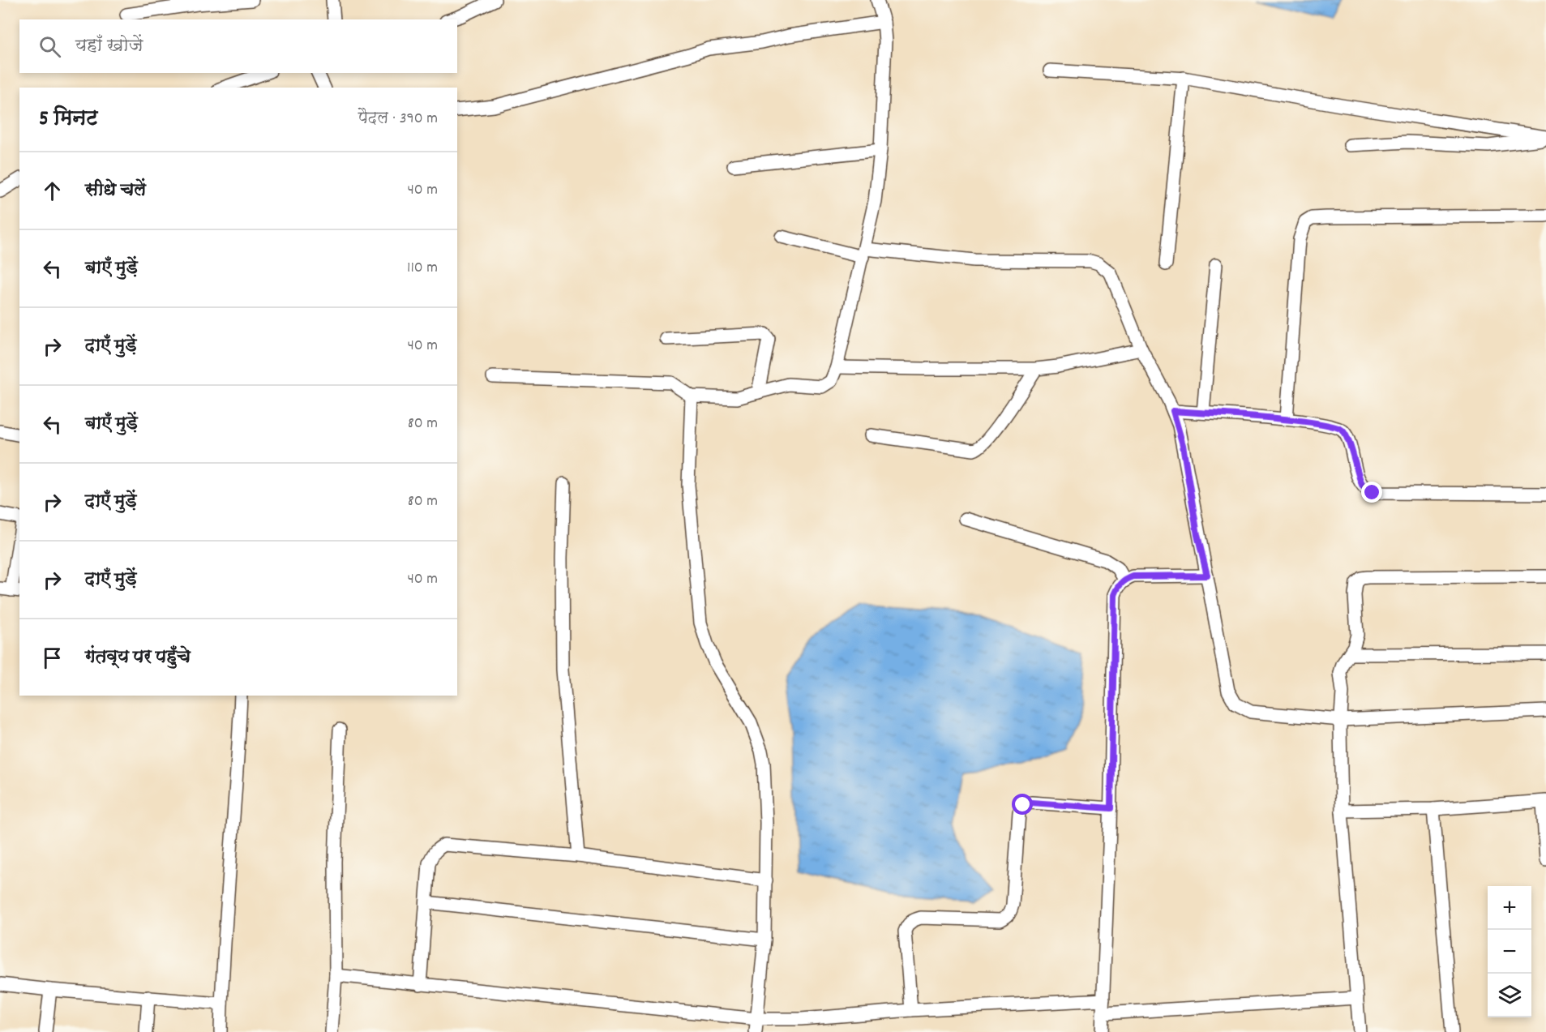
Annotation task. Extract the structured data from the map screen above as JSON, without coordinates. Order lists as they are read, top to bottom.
{
  "page": {
    "search": "यहाँ खोजें",
    "heading": ["5 मिनट", "पैदल · 390 m"],
    "list": [
      ["सीधे चलें", "40 m"],
      ["बाएँ मुड़ें", "110 m"],
      ["दाएँ मुड़ें", "40 m"],
      ["बाएँ मुड़ें", "80 m"],
      ["दाएँ मुड़ें", "80 m"],
      ["दाएँ मुड़ें", "40 m"],
      "गंतव्य पर पहुँचे"
    ],
    "map_buttons": ["+", "−"]
  }
}
